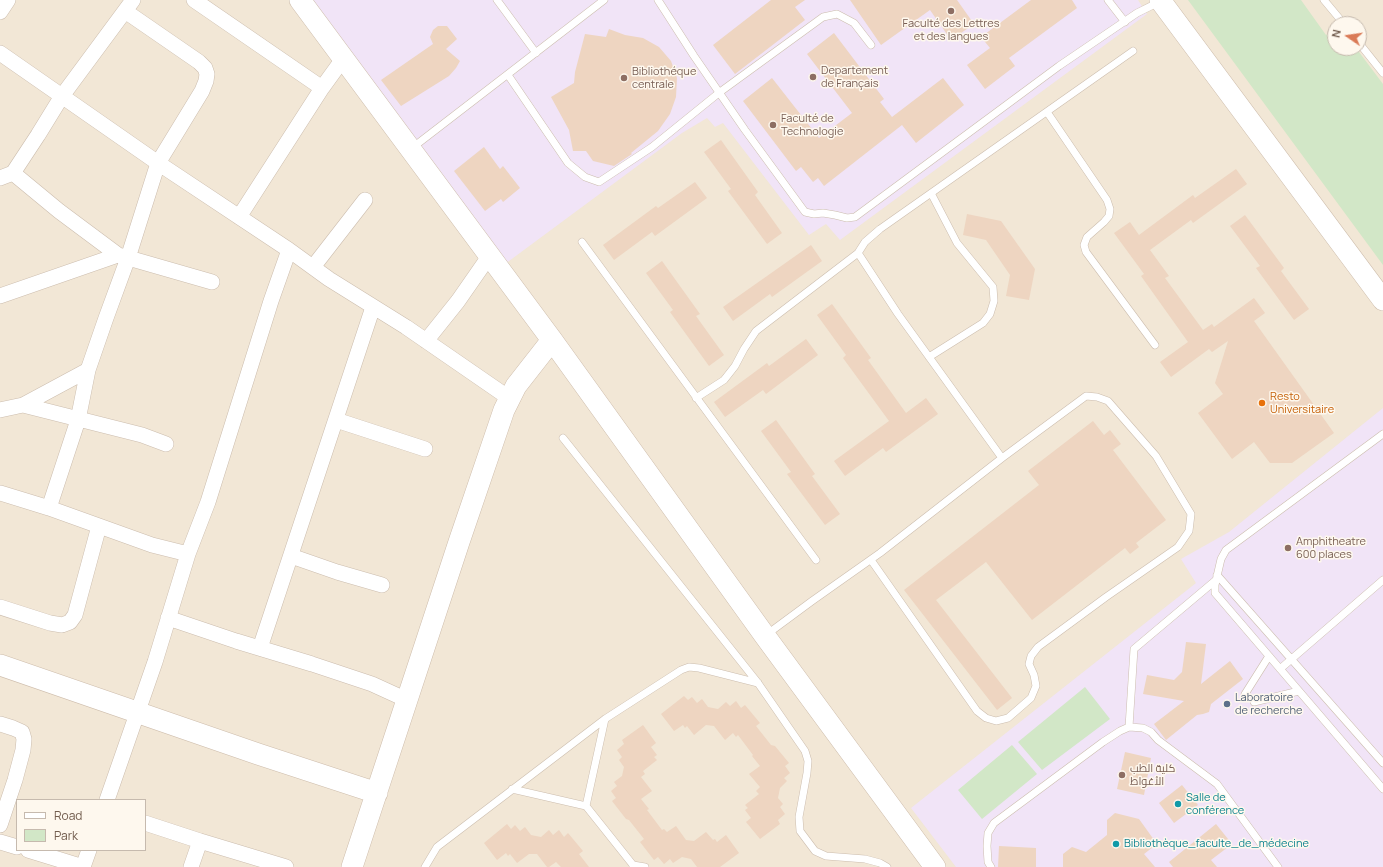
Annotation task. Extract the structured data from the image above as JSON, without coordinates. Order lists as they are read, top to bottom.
{
  "places": [
    "Faculté des Lettres et des langues",
    "Departement de Français",
    "Bibliothéque centrale",
    "Faculté de Technologie",
    "Resto Universitaire",
    "Amphitheatre 600 places",
    "Laboratoire de recherche",
    "كلية الطب الأغواط",
    "Salle de conférence",
    "Bibliothèque_faculte_de_médecine"
  ],
  "legend": ["Road", "Park"],
  "north": "left"
}
